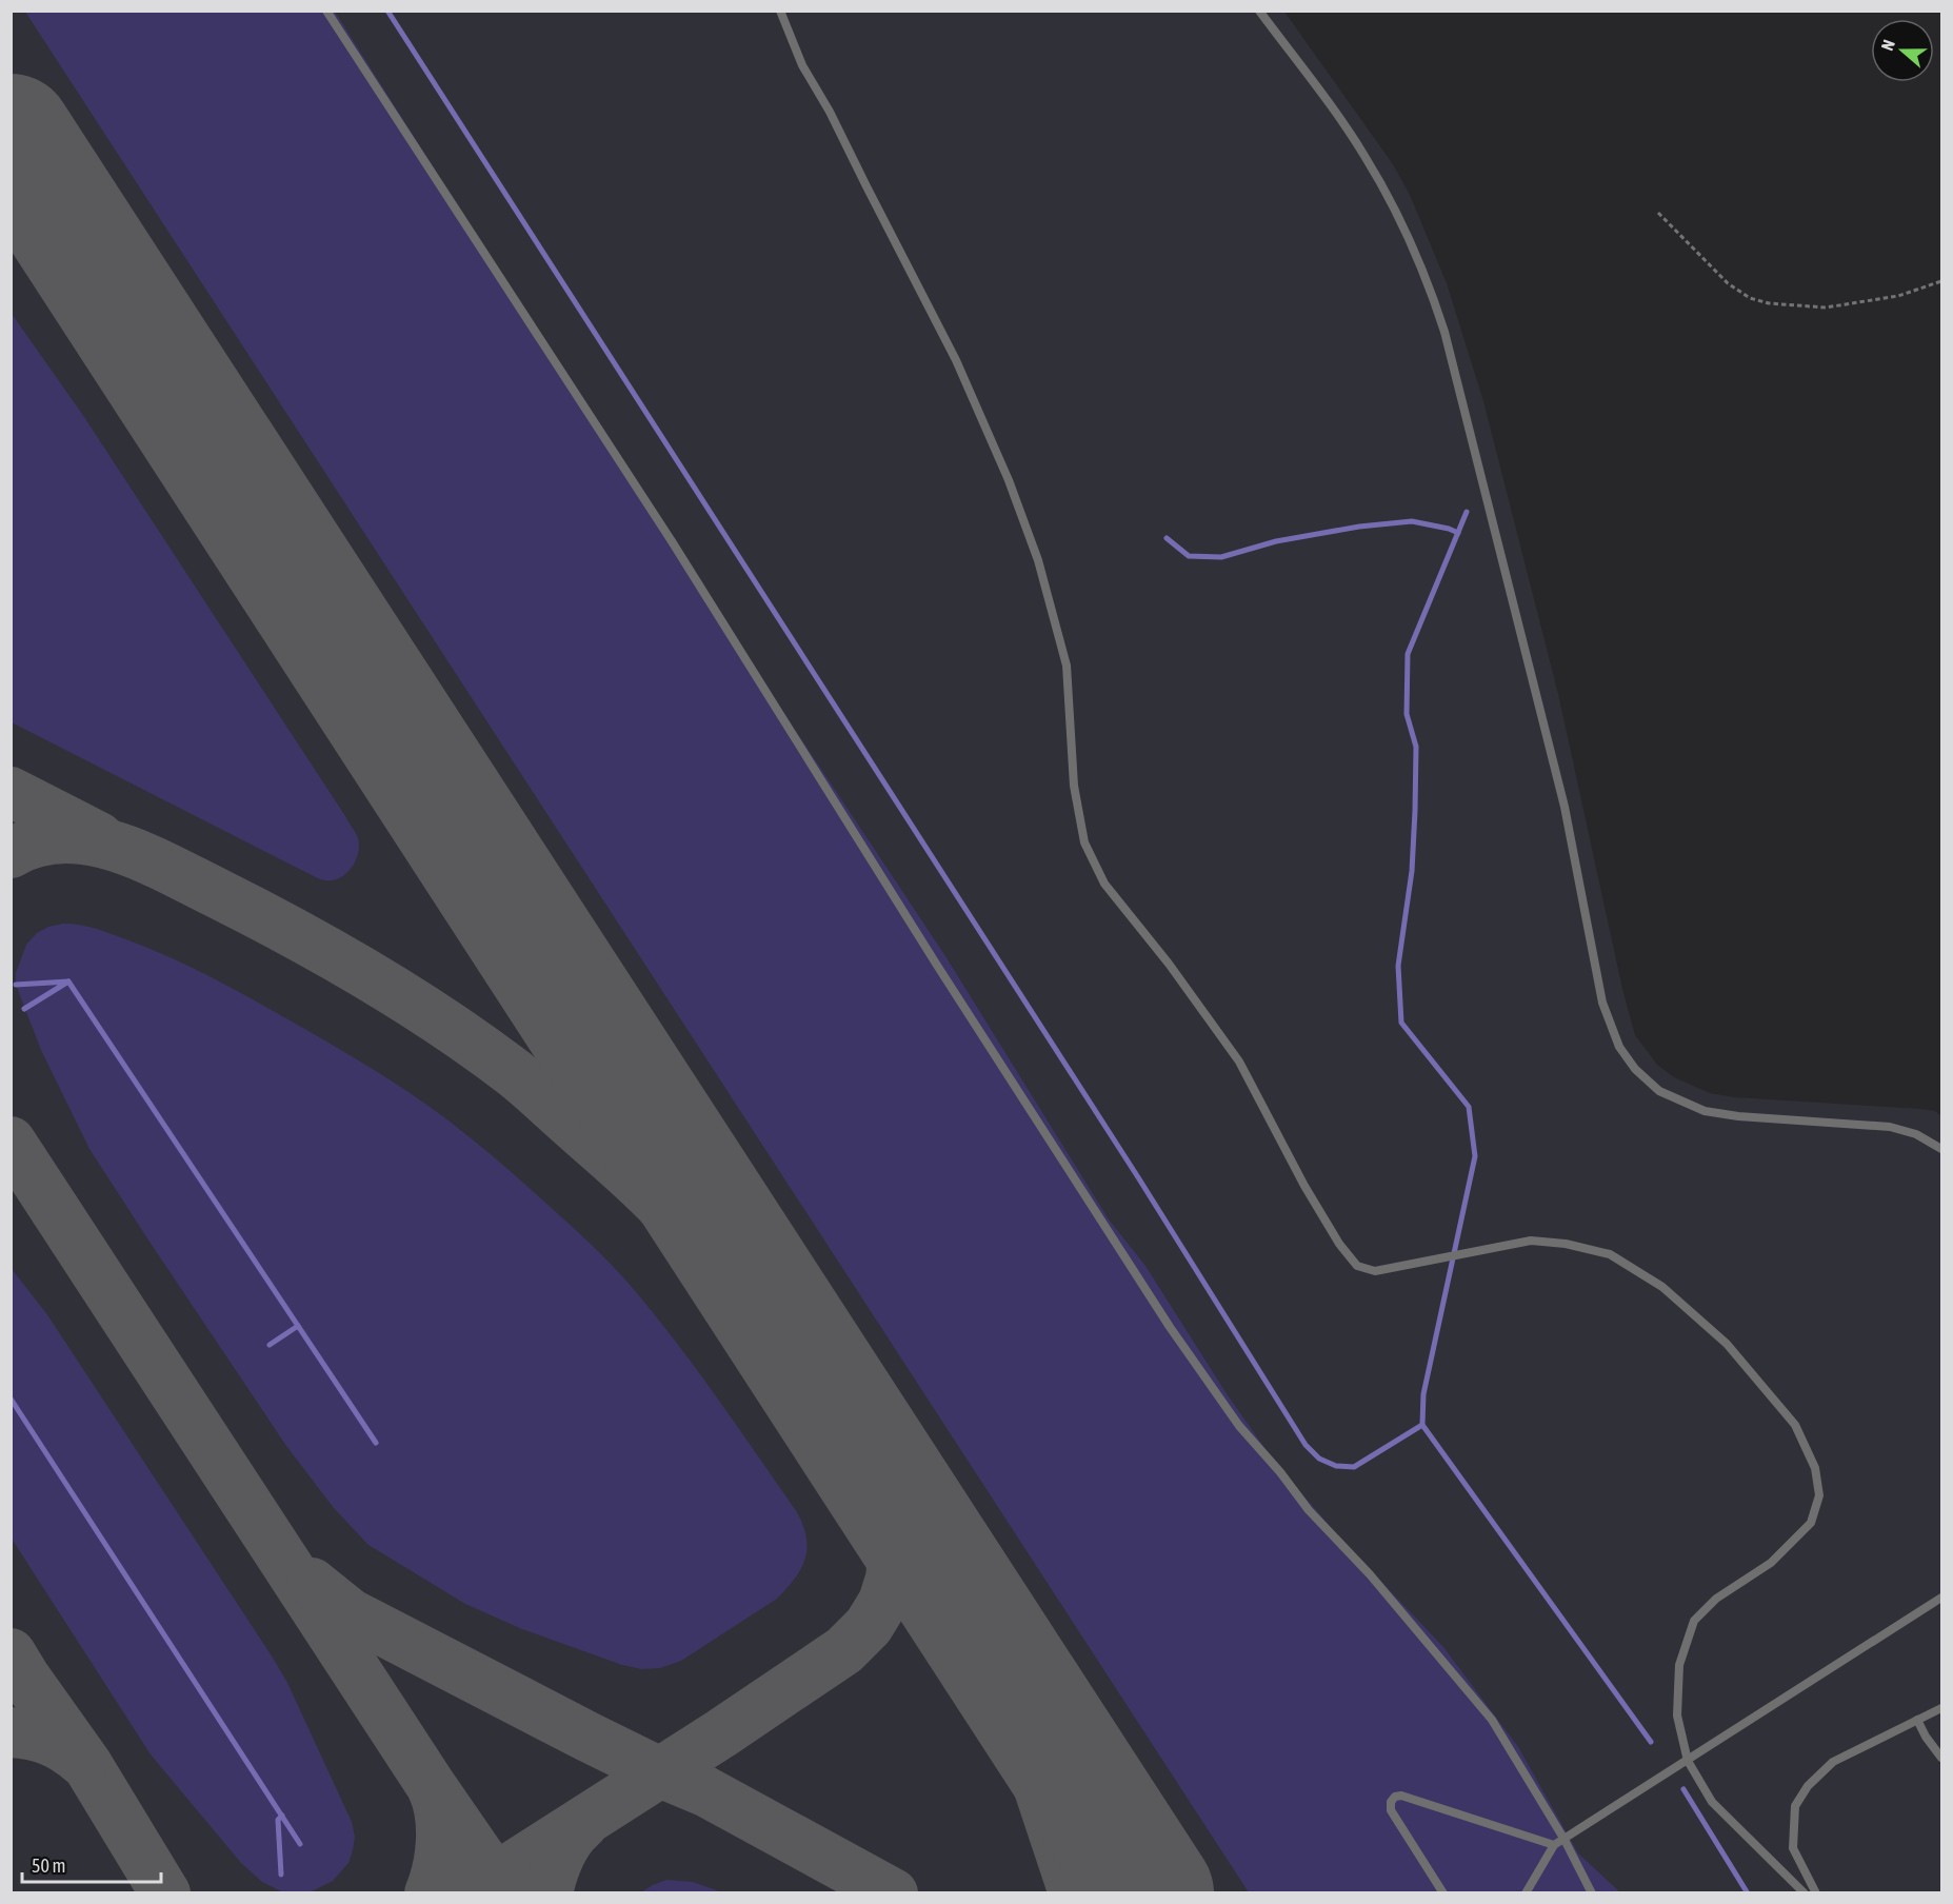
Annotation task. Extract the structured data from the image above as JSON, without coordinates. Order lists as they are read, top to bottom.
{
  "scale_bar": "50 m",
  "north": "left"
}
